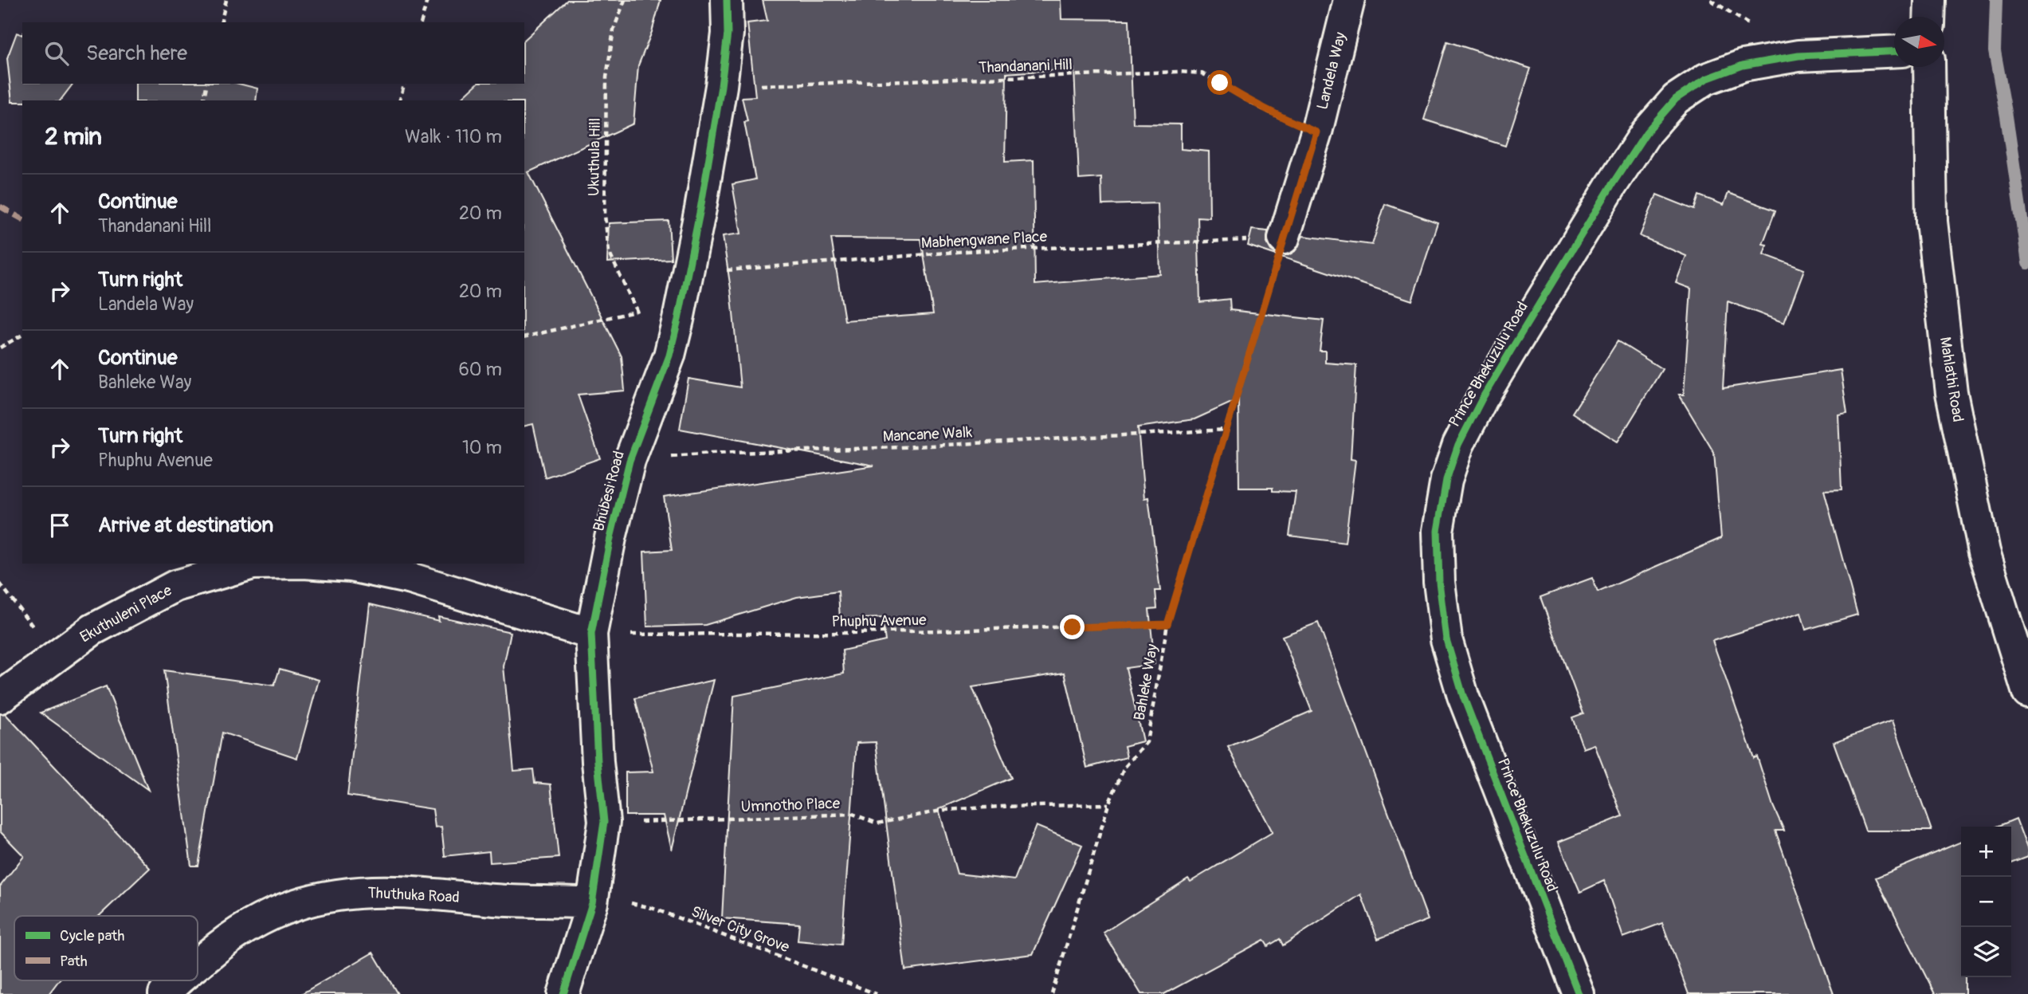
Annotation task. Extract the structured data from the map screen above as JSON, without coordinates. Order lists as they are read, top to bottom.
{
  "streets": {
    "street": [
      "Landela Way",
      "Prince Bhekuzulu Road",
      "Mahlathi Road",
      "Bhubesi Road",
      "Ekuthuleni Place",
      "Thuthuka Road"
    ],
    "path": [
      "Thandanani Hill",
      "Ukuthula Hill",
      "Mabhengwane Place",
      "Mancane Walk",
      "Phuphu Avenue",
      "Bahleke Way",
      "Umnotho Place",
      "Silver City Grove"
    ]
  },
  "crossings": [
    ["Thandanani Hill", "Landela Way"],
    ["Thandanani Hill", "Bhubesi Road"],
    ["Landela Way", "Mabhengwane Place"],
    ["Landela Way", "Bahleke Way"],
    ["Mabhengwane Place", "Bhubesi Road"],
    ["Mabhengwane Place", "Bahleke Way"],
    ["Mancane Walk", "Bhubesi Road"],
    ["Mancane Walk", "Bahleke Way"],
    ["Bhubesi Road", "Ekuthuleni Place"],
    ["Bhubesi Road", "Phuphu Avenue"],
    ["Bhubesi Road", "Umnotho Place"],
    ["Bhubesi Road", "Thuthuka Road"],
    ["Bhubesi Road", "Silver City Grove"],
    ["Ekuthuleni Place", "Phuphu Avenue"],
    ["Phuphu Avenue", "Bahleke Way"],
    ["Bahleke Way", "Umnotho Place"],
    ["Thuthuka Road", "Silver City Grove"]
  ],
  "legend": ["Cycle path", "Path"],
  "north": "right",
  "page": {
    "search": "Search here",
    "heading": ["2 min", "Walk · 110 m"],
    "list": [
      ["Continue", "Thandanani Hill", "20 m"],
      ["Turn right", "Landela Way", "20 m"],
      ["Continue", "Bahleke Way", "60 m"],
      ["Turn right", "Phuphu Avenue", "10 m"],
      "Arrive at destination"
    ],
    "map_buttons": ["+", "−"]
  }
}
